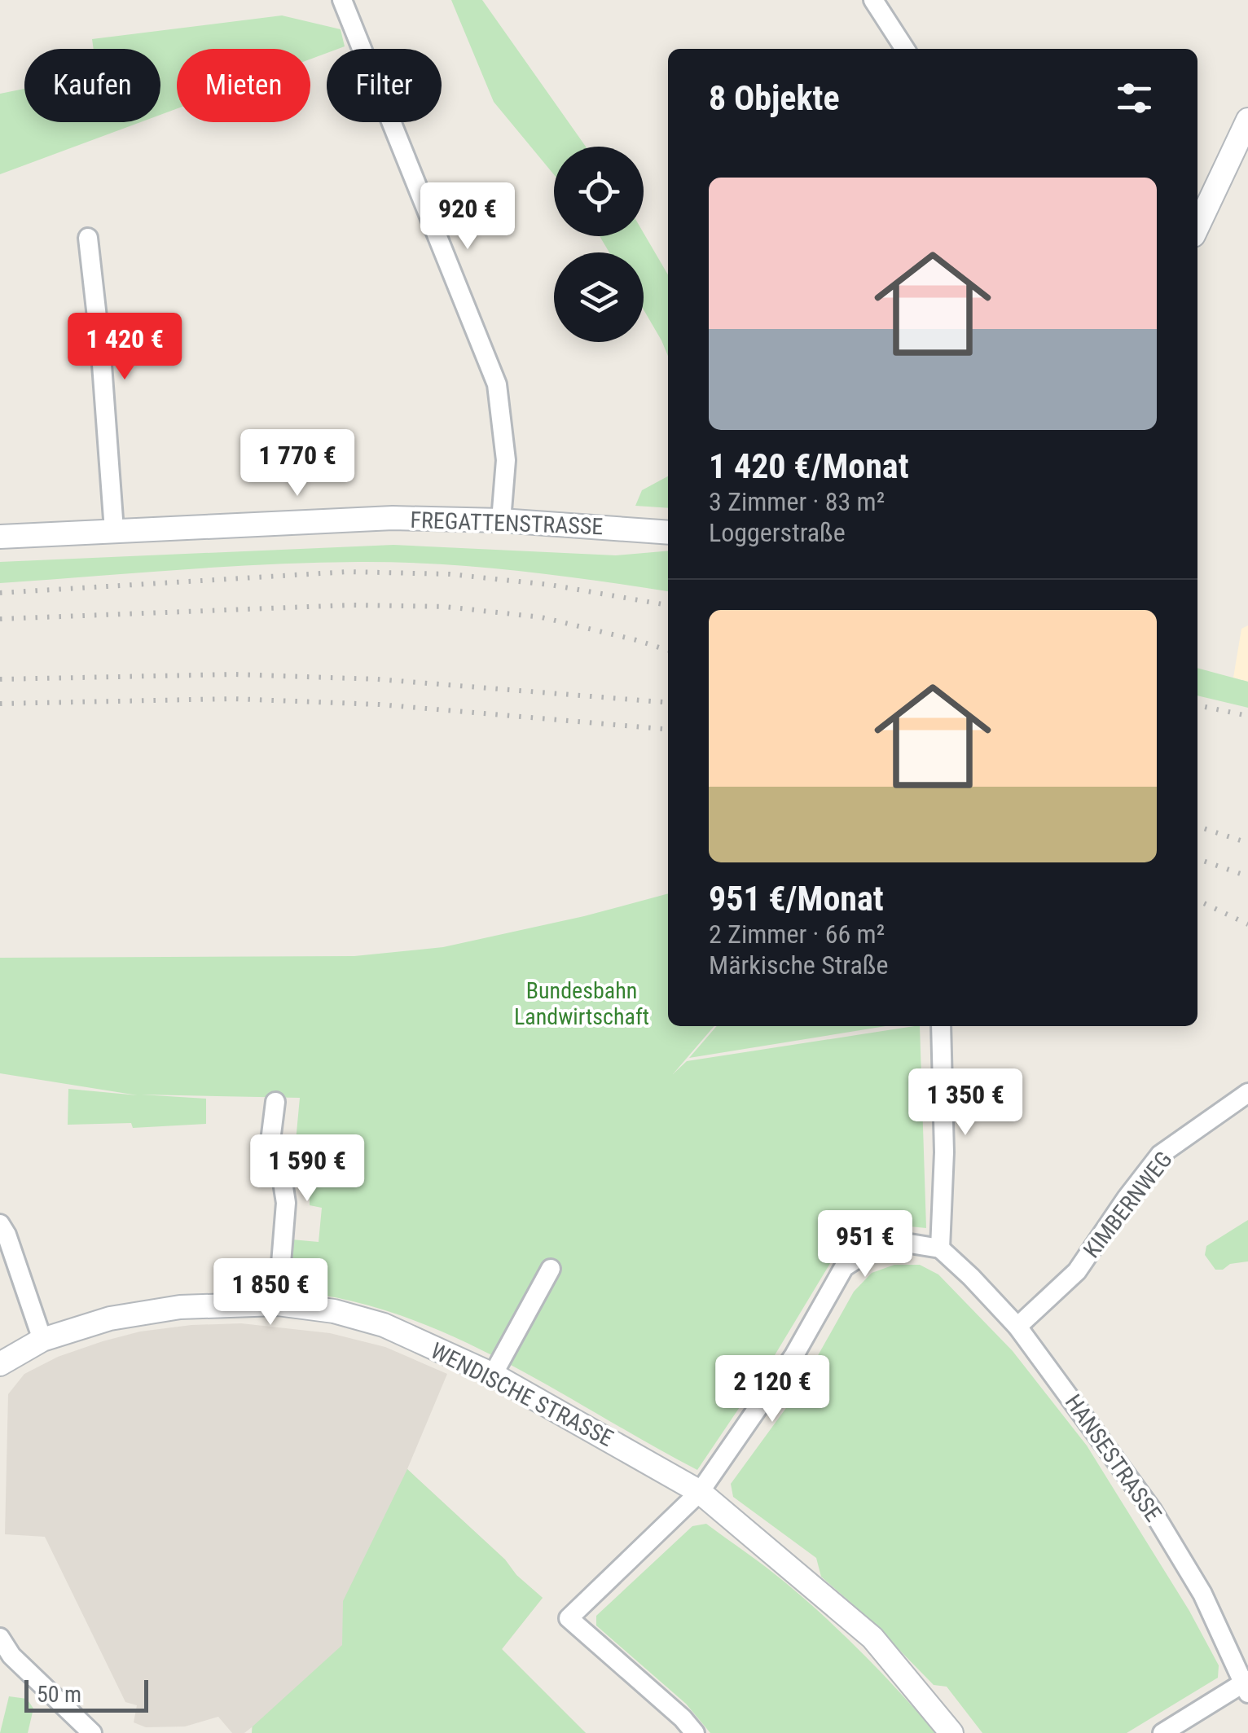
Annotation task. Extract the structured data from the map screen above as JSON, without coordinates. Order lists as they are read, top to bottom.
{
  "streets": {
    "street": [
      "FREGATTENSTRASSE",
      "KIMBERNWEG",
      "WENDISCHE STRASSE",
      "HANSESTRASSE"
    ]
  },
  "crossings": [
    ["KIMBERNWEG", "HANSESTRASSE"]
  ],
  "parks": ["Bundesbahn Landwirtschaft"],
  "scale_bar": "50 m",
  "page": {
    "chip": ["Kaufen", "Mieten", "Filter"],
    "heading": "8 Objekte",
    "list": [
      {
        "name": "1 420 €/Monat",
        "note": "3 Zimmer · 83 m² · Loggerstraße"
      },
      {
        "name": "951 €/Monat",
        "note": "2 Zimmer · 66 m² · Märkische Straße"
      }
    ],
    "price": [
      "920 €",
      "1 420 €",
      "1 770 €",
      "1 350 €",
      "1 590 €",
      "951 €",
      "1 850 €",
      "2 120 €"
    ],
    "scale": "50 m"
  }
}
